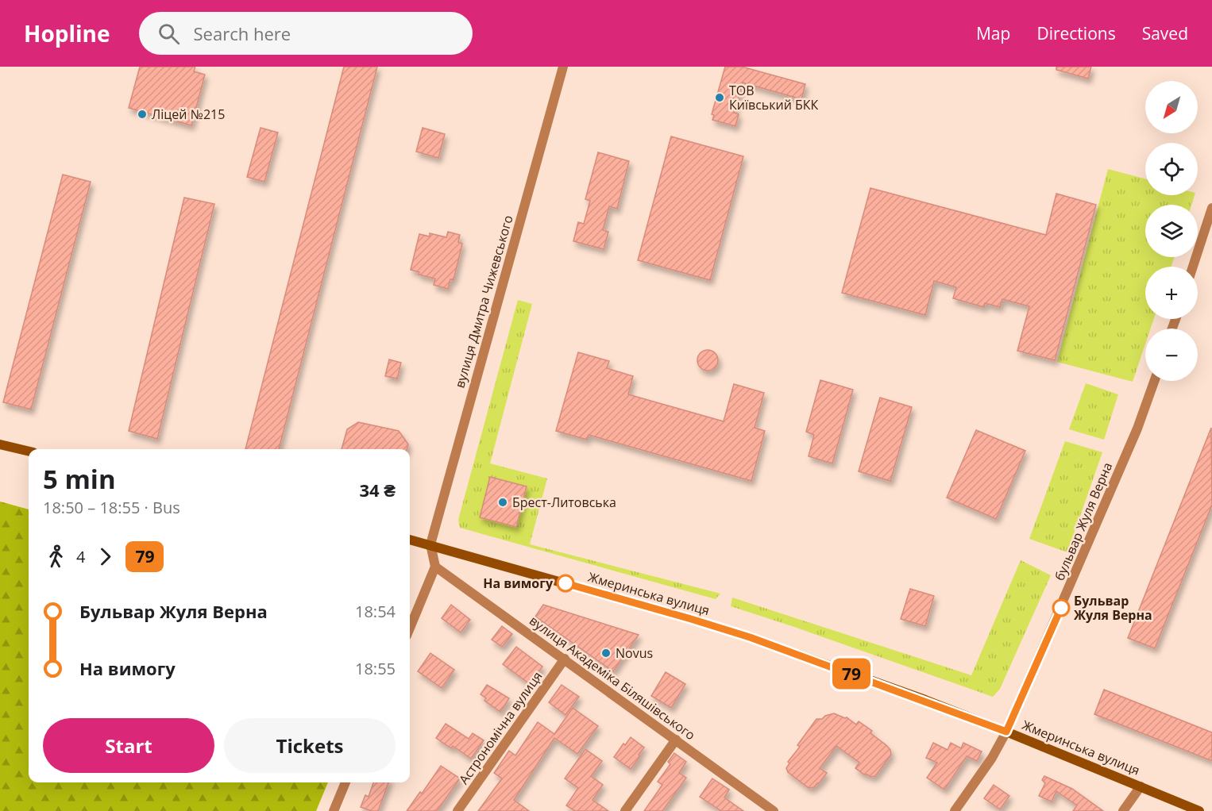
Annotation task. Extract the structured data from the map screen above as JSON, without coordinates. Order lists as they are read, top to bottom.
{
  "streets": {
    "main road": ["Жмеринська вулиця"],
    "street": [
      "вулиця Дмитра Чижевського",
      "бульвар Жуля Верна",
      "вулиця Академіка Біляшівського",
      "Астрономічна вулиця"
    ]
  },
  "crossings": [
    ["вулиця Дмитра Чижевського", "Жмеринська вулиця"],
    ["бульвар Жуля Верна", "Жмеринська вулиця"],
    ["вулиця Академіка Біляшівського", "Астрономічна вулиця"]
  ],
  "places": [
    "ТОВ Київський БКК",
    "Ліцей №215",
    "Брест-Литовська",
    "На вимогу",
    "Бульвар Жуля Верна",
    "Novus"
  ],
  "lines": ["bus line 79"],
  "north": "bottom left",
  "page": {
    "header": "Hopline",
    "search": "Search here",
    "nav": ["Map", "Directions", "Saved"],
    "on_map": "79",
    "map_buttons": ["+", "−"],
    "heading": ["5 min", "18:50 – 18:55 · Bus", "34 ₴"],
    "legs": ["4", "79"],
    "list": [
      {
        "name": "Бульвар Жуля Верна",
        "value": "18:54"
      },
      {
        "name": "На вимогу",
        "value": "18:55"
      }
    ],
    "buttons": ["Start", "Tickets"]
  }
}
